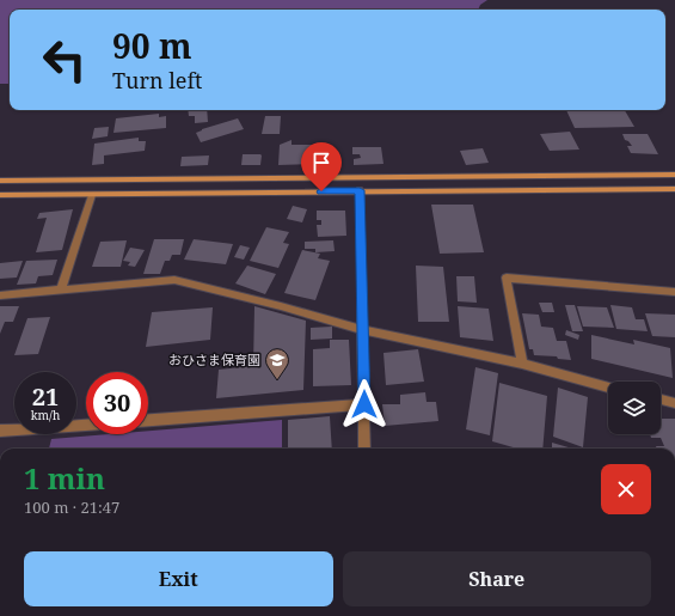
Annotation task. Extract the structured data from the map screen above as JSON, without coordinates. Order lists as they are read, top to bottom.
{
  "places": {
    "school or university": ["おひさま保育園"]
  },
  "page": {
    "turn": ["90 m", "Turn left"],
    "speed": "21 km/h",
    "limit": "30",
    "heading": ["1 min", "100 m · 21:47"],
    "buttons": ["Exit", "Share"]
  }
}
